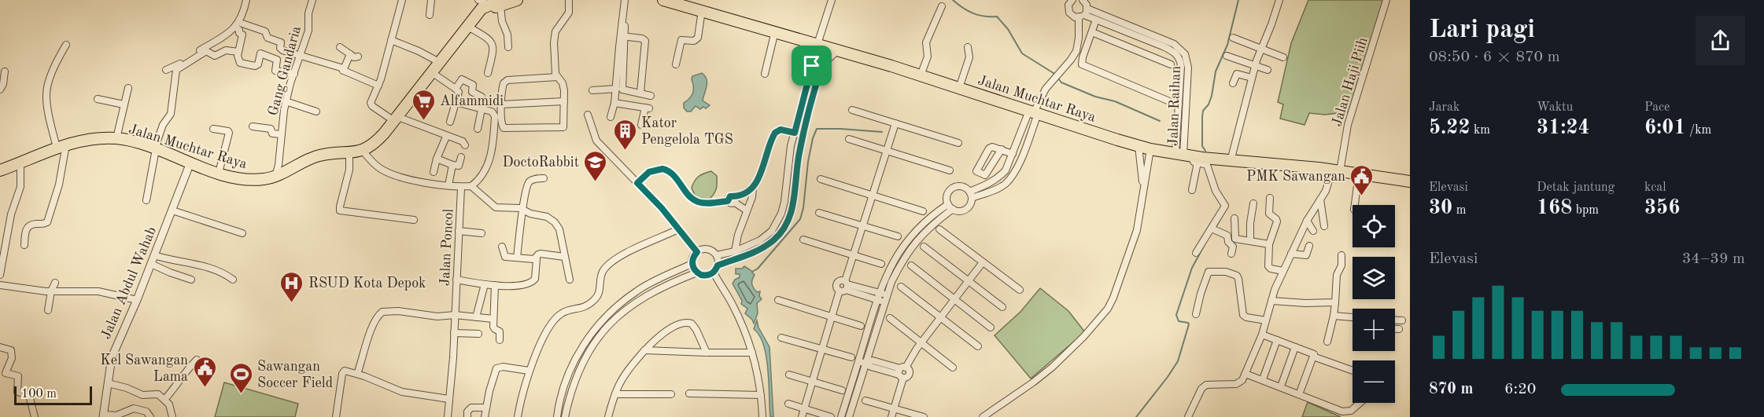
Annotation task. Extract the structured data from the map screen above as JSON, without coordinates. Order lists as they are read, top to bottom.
{
  "streets": {
    "highway": ["Jalan Muchtar Raya"],
    "street": [
      "Gang Gandaria",
      "Jalan Haji Piih",
      "Jalan Raihan",
      "Jalan Poncol",
      "Jalan Abdul Wahab"
    ]
  },
  "crossings": [
    ["Gang Gandaria", "Jalan Muchtar Raya"],
    ["Jalan Haji Piih", "Jalan Muchtar Raya"],
    ["Jalan Muchtar Raya", "Jalan Raihan"],
    ["Jalan Muchtar Raya", "Jalan Abdul Wahab"]
  ],
  "places": {
    "supermarket": ["Alfammidi"],
    "building": ["Kator Pengelola TGS"],
    "school or university": ["DoctoRabbit"],
    "public building": ["PMK Sawangan", "Kel Sawangan Lama"],
    "hospital": ["RSUD Kota Depok"],
    "sports": ["Sawangan Soccer Field"]
  },
  "scale_bar": "100 m",
  "page": {
    "heading": ["Lari pagi", "08:50 · 6 × 870 m"],
    "stats": [
      ["Jarak", "5.22 km"],
      ["Waktu", "31:24"],
      ["Pace", "6:01 /km"],
      ["Elevasi", "30 m"],
      ["Detak jantung", "168 bpm"],
      ["kcal", "356"]
    ],
    "map_buttons": ["+", "−"],
    "chart": ["Elevasi", "34–39 m"],
    "list": [
      {
        "name": "870 m",
        "note": "6:20"
      }
    ],
    "scale": "100 m"
  }
}
